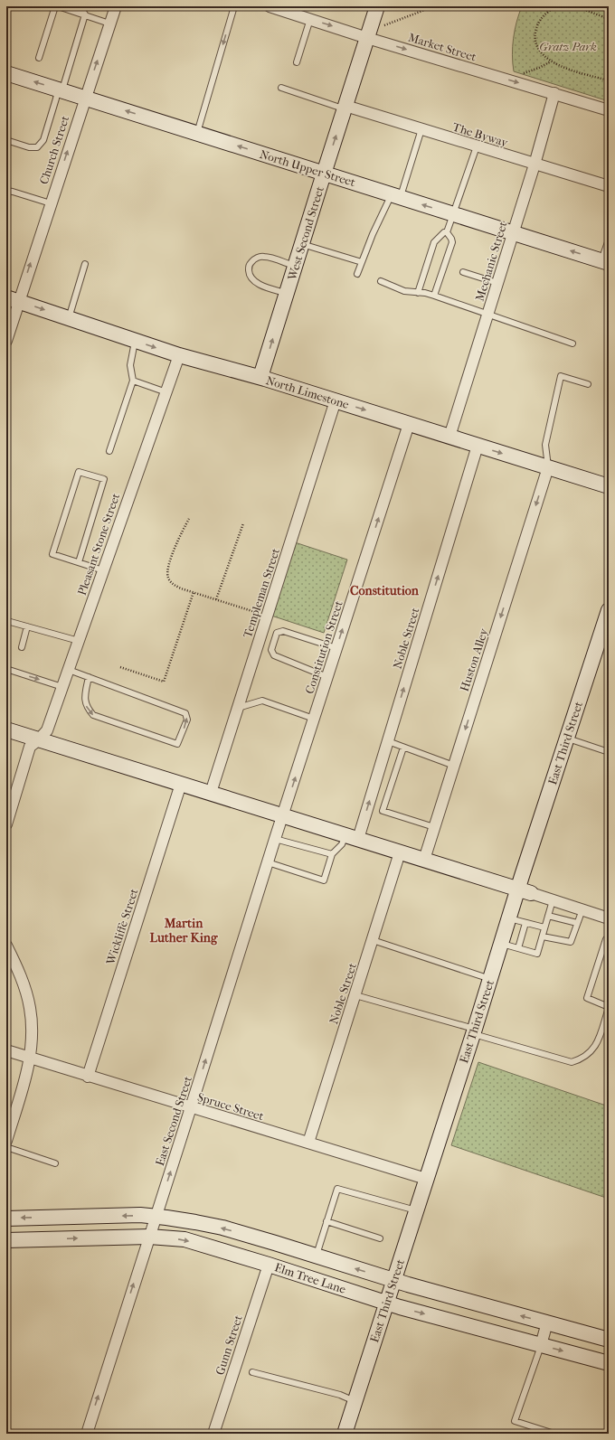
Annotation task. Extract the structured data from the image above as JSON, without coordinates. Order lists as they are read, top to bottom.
{
  "streets": {
    "street": [
      "Market Street",
      "The Byway",
      "Church Street",
      "North Upper Street",
      "West Second Street",
      "Mechanic Street",
      "North Limestone",
      "Pleasant Stone Street",
      "Templeman Street",
      "Noble Street",
      "Constitution Street",
      "Huston Alley",
      "East Third Street",
      "Wickliffe Street",
      "Spruce Street",
      "East Second Street",
      "Elm Tree Lane",
      "Gunn Street"
    ]
  },
  "crossings": [
    ["Market Street", "West Second Street"],
    ["Market Street", "Mechanic Street"],
    ["The Byway", "West Second Street"],
    ["The Byway", "Mechanic Street"],
    ["Church Street", "North Upper Street"],
    ["Church Street", "North Limestone"],
    ["North Upper Street", "West Second Street"],
    ["North Upper Street", "Mechanic Street"],
    ["West Second Street", "North Limestone"],
    ["Mechanic Street", "North Limestone"],
    ["North Limestone", "Pleasant Stone Street"],
    ["North Limestone", "Templeman Street"],
    ["North Limestone", "Noble Street"],
    ["North Limestone", "Constitution Street"],
    ["North Limestone", "Huston Alley"],
    ["Noble Street", "Spruce Street"],
    ["Constitution Street", "East Second Street"],
    ["East Third Street", "Spruce Street"],
    ["East Third Street", "Elm Tree Lane"],
    ["Wickliffe Street", "Spruce Street"],
    ["Spruce Street", "East Second Street"],
    ["East Second Street", "Elm Tree Lane"],
    ["Elm Tree Lane", "Gunn Street"]
  ],
  "one_way": [
    "Market Street",
    "Church Street",
    "North Upper Street",
    "West Second Street",
    "North Limestone",
    "Noble Street",
    "Constitution Street",
    "Huston Alley",
    "East Second Street"
  ],
  "districts": ["Constitution", "Martin Luther King"],
  "parks": ["Gratz Park"]
}
